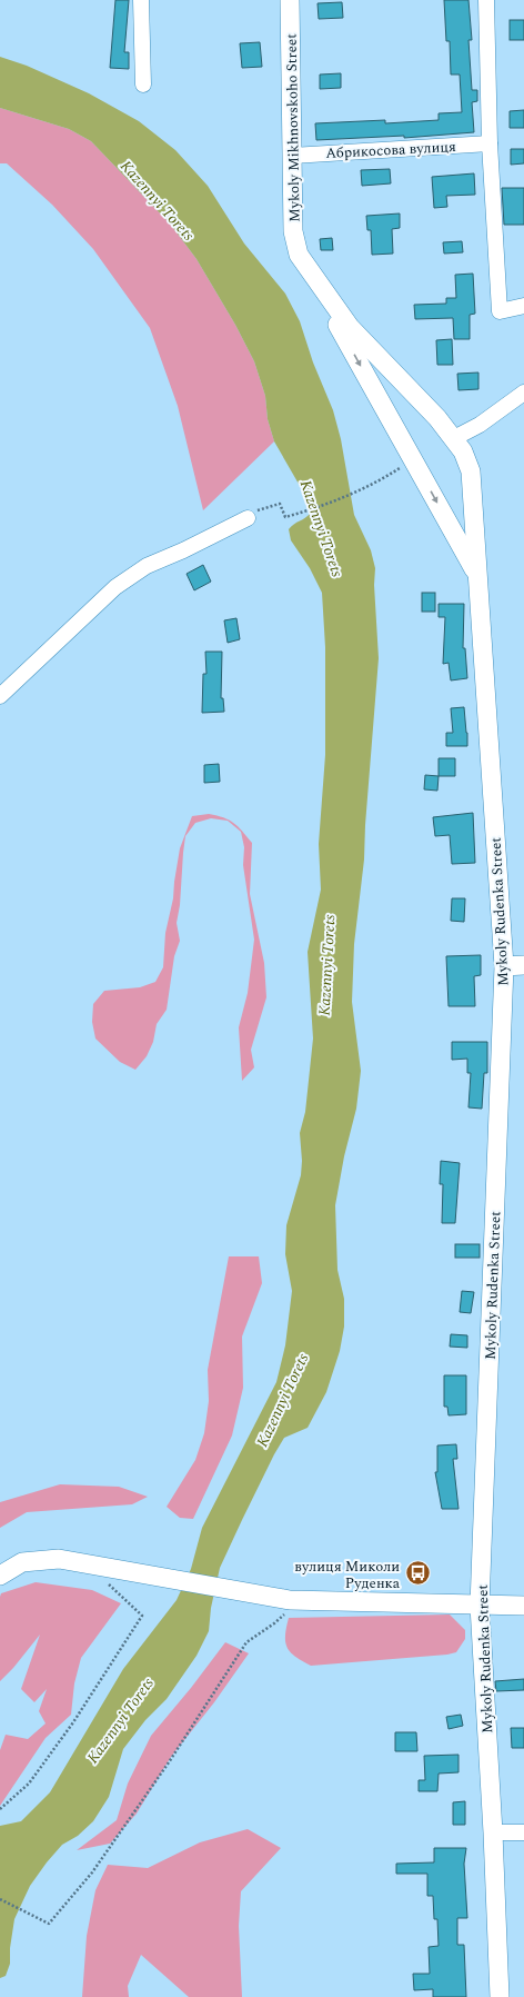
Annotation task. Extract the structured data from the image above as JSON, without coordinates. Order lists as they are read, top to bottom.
{
  "streets": {
    "street": ["Mykoly Mikhnovskoho Street", "Абрикосова вулиця", "Mykoly Rudenka Street"]
  },
  "crossings": [
    ["Mykoly Mikhnovskoho Street", "Абрикосова вулиця"],
    ["Mykoly Mikhnovskoho Street", "Mykoly Rudenka Street"]
  ],
  "water": ["Kazennyi Torets"],
  "places": {
    "bus stop": ["вулиця Миколи Руденка"]
  }
}
